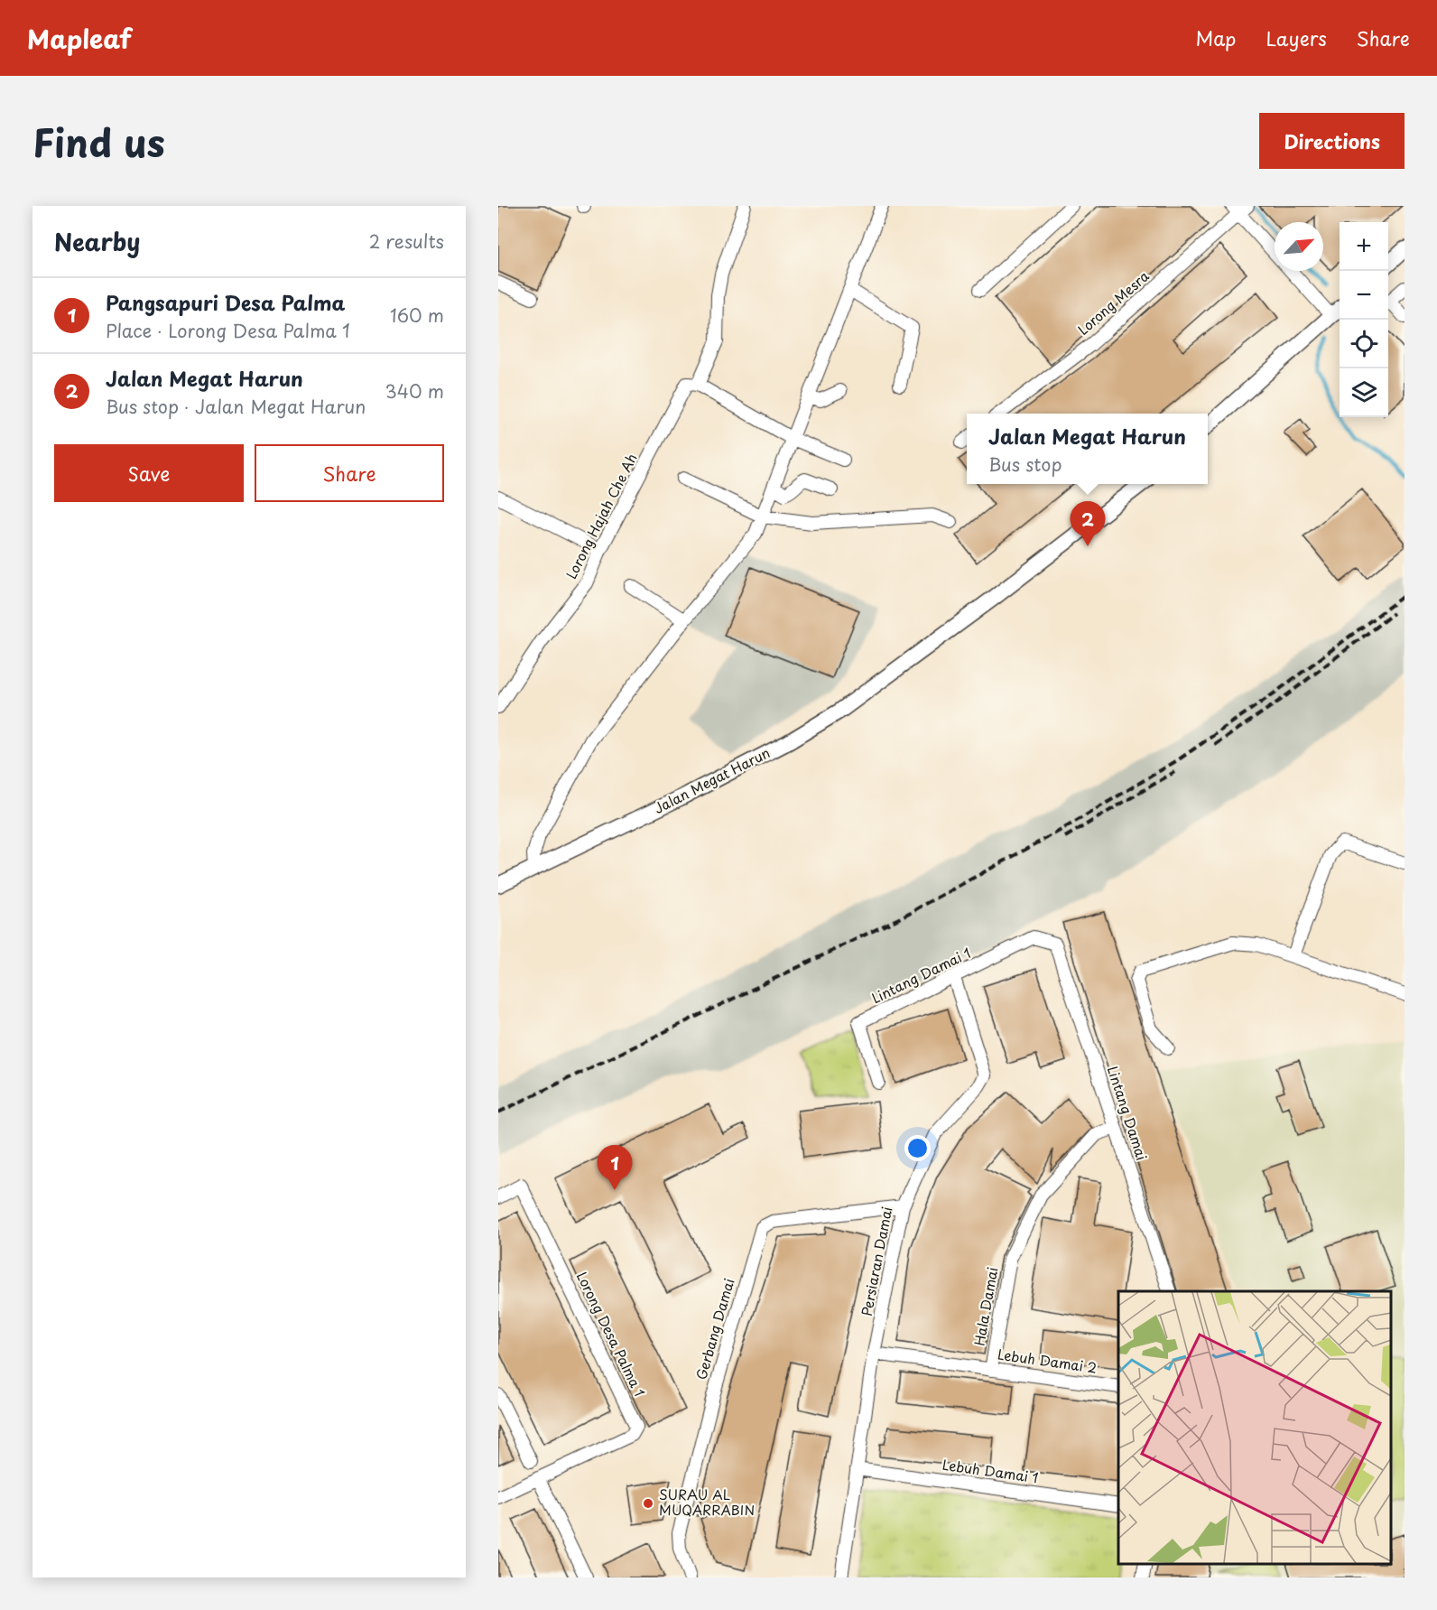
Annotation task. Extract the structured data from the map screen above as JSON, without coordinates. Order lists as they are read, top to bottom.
{
  "streets": {
    "street": [
      "Lorong Mesra",
      "Lorong Hajah Che Ah",
      "Jalan Megat Harun",
      "Lintang Damai 1",
      "Lintang Damai",
      "Persiaran Damai",
      "Hala Damai",
      "Gerbang Damai",
      "Lorong Desa Palma 1",
      "Lebuh Damai 2",
      "Lebuh Damai 1"
    ]
  },
  "crossings": [
    ["Lintang Damai 1", "Lintang Damai"],
    ["Lintang Damai 1", "Persiaran Damai"],
    ["Lintang Damai", "Hala Damai"],
    ["Persiaran Damai", "Gerbang Damai"],
    ["Persiaran Damai", "Lebuh Damai 2"],
    ["Persiaran Damai", "Lebuh Damai 1"],
    ["Hala Damai", "Lebuh Damai 2"]
  ],
  "places": ["SURAU AL MUQARRABIN"],
  "north": "top right",
  "page": {
    "header": "Mapleaf",
    "nav": ["Map", "Layers", "Share"],
    "title": "Find us",
    "buttons": [
      "Directions",
      ["Save", "Share"]
    ],
    "heading": ["Nearby", "2 results"],
    "map_buttons": ["+", "−"],
    "list": [
      {
        "mark": "1",
        "name": "Pangsapuri Desa Palma",
        "note": "Place · Lorong Desa Palma 1",
        "value": "160 m"
      },
      {
        "mark": "2",
        "name": "Jalan Megat Harun",
        "note": "Bus stop · Jalan Megat Harun",
        "value": "340 m"
      }
    ],
    "popup": ["Jalan Megat Harun", "Bus stop"],
    "pins": ["2", "1"]
  }
}
